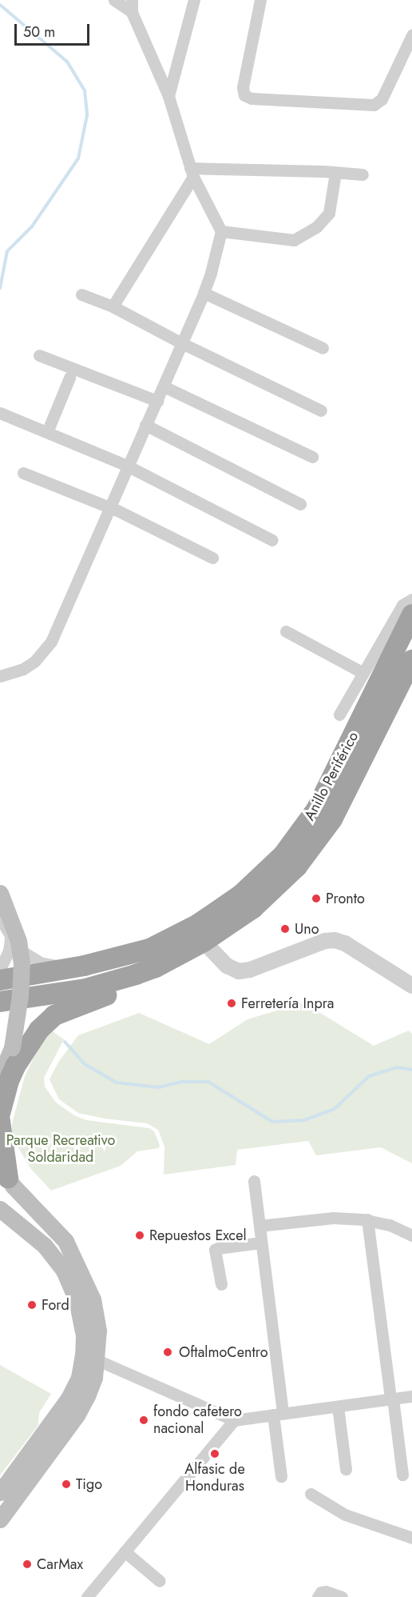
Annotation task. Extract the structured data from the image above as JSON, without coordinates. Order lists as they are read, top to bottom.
{
  "streets": {
    "highway": ["Anillo Periférico"]
  },
  "parks": ["Parque Recreativo Soldaridad"],
  "places": [
    "Pronto",
    "Uno",
    "Ferretería Inpra",
    "Repuestos Excel",
    "Ford",
    "OftalmoCentro",
    "fondo cafetero nacional",
    "Alfasic de Honduras",
    "Tigo",
    "CarMax"
  ],
  "scale_bar": "50 m"
}
